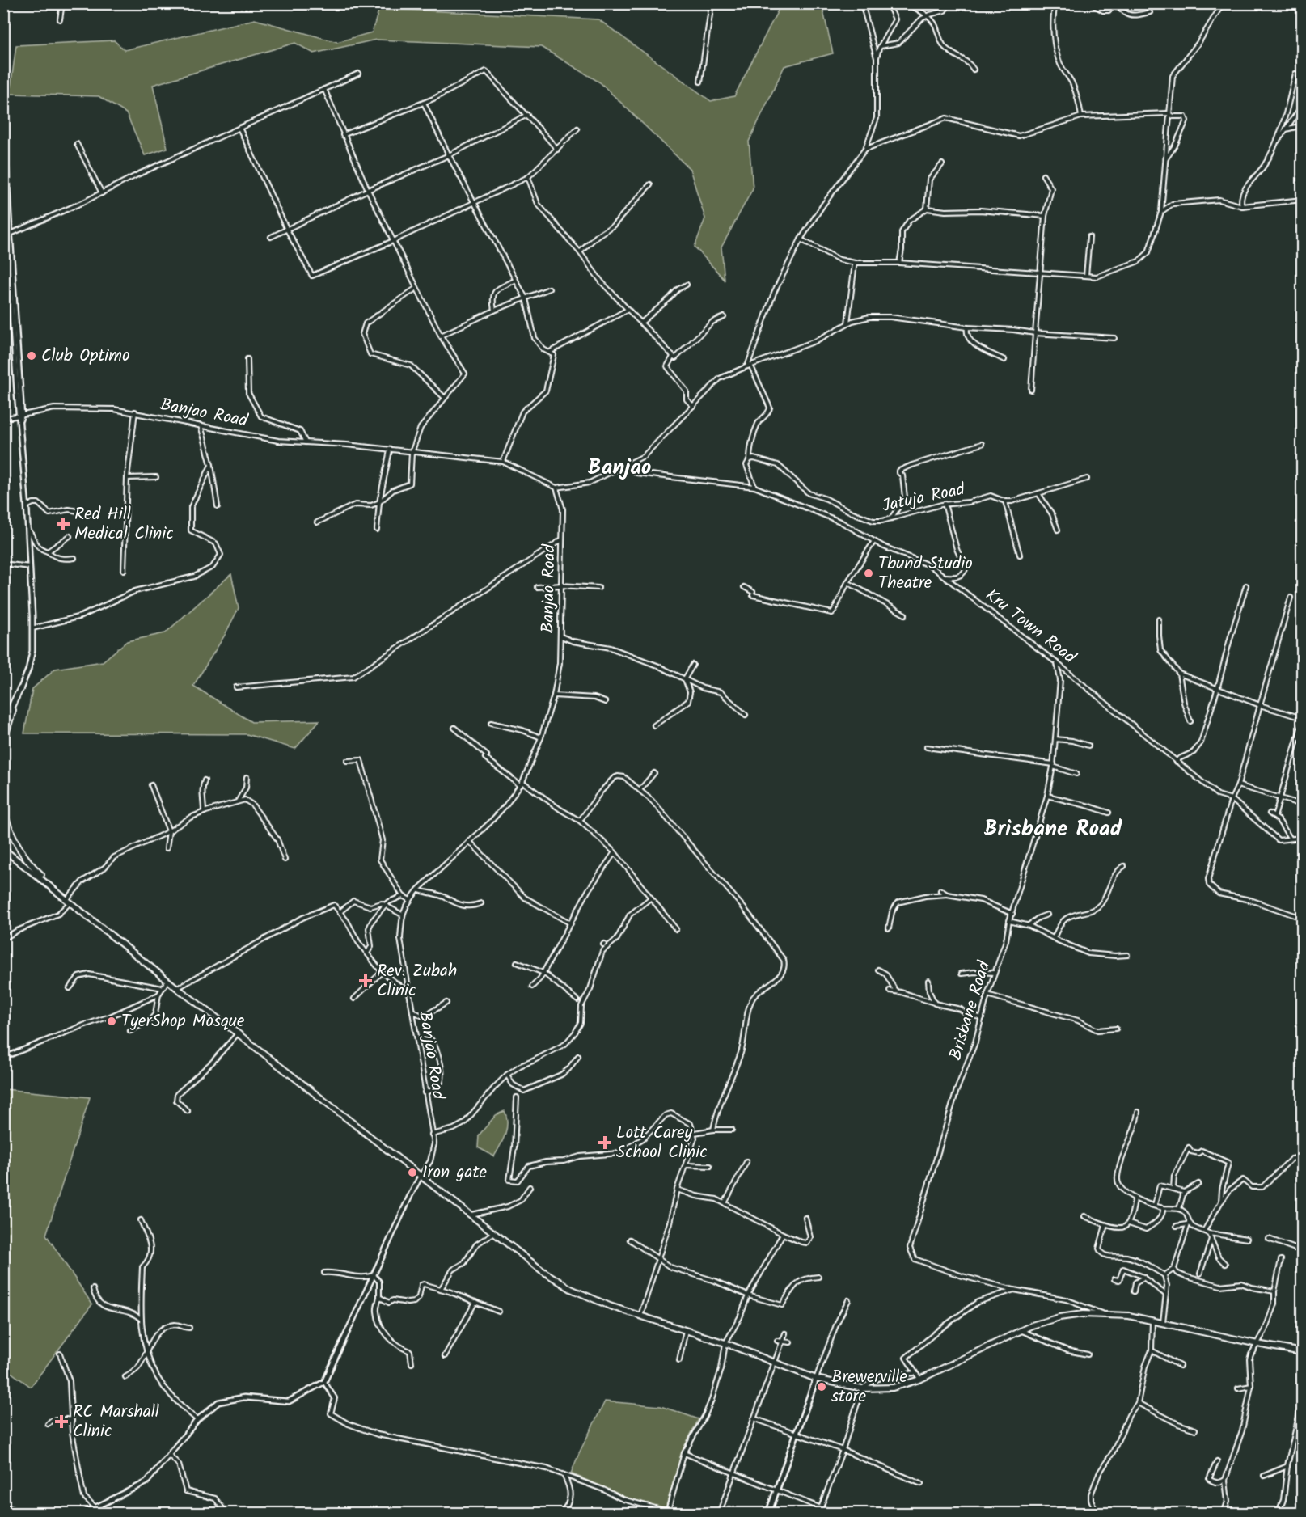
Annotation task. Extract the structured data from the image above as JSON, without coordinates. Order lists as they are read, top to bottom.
{
  "streets": {
    "street": [
      "Banjao Road",
      "Jatuja Road",
      "Kru Town Road",
      "Brisbane Road"
    ]
  },
  "crossings": [
    ["Kru Town Road", "Brisbane Road"]
  ],
  "districts": ["Banjao", "Brisbane Road"],
  "places": {
    "other": [
      "Club Optimo",
      "Tbund Studio Theatre",
      "TyerShop Mosque",
      "Iron gate",
      "Brewerville store"
    ],
    "health": [
      "Red Hill Medical Clinic",
      "Rev. Zubah Clinic",
      "Lott Carey School Clinic",
      "RC Marshall Clinic"
    ]
  }
}
